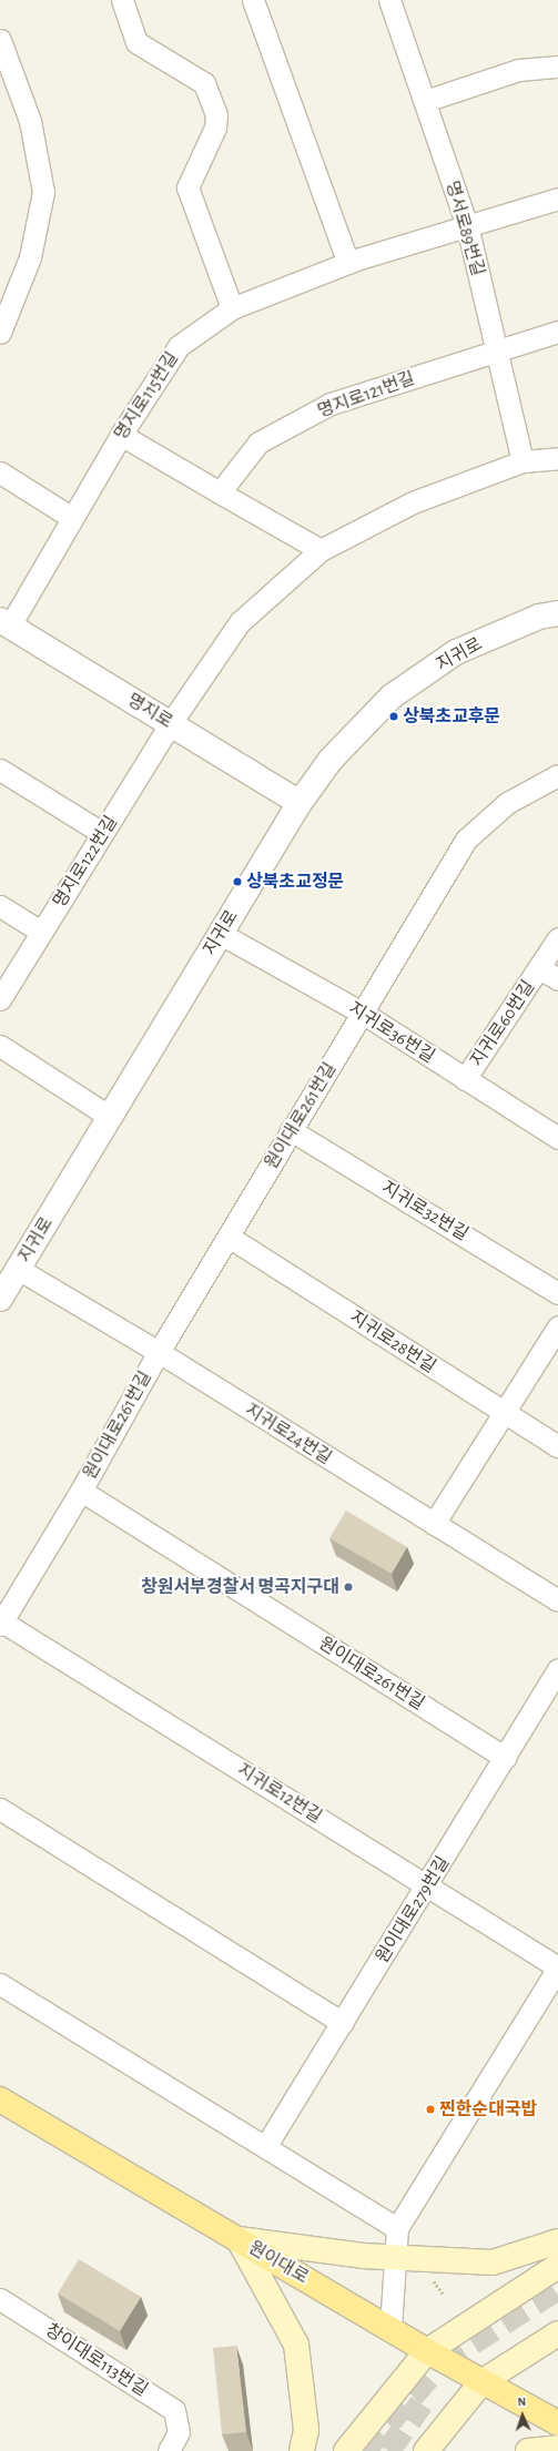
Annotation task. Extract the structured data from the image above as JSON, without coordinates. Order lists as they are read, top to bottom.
{
  "streets": {
    "main road": ["원이대로"],
    "street": [
      "명서로89번길",
      "명지로121번길",
      "명지로115번길",
      "지귀로",
      "명지로",
      "명지로122번길",
      "지귀로60번길",
      "지귀로36번길",
      "원이대로261번길",
      "지귀로32번길",
      "지귀로28번길",
      "지귀로24번길",
      "지귀로12번길",
      "원이대로279번길",
      "창이대로113번길"
    ]
  },
  "crossings": [
    ["명서로89번길", "명지로121번길"],
    ["명서로89번길", "명지로115번길"],
    ["명지로115번길", "명지로"],
    ["지귀로", "명지로"],
    ["지귀로", "지귀로36번길"],
    ["지귀로", "지귀로24번길"],
    ["명지로", "명지로122번길"],
    ["지귀로60번길", "지귀로36번길"],
    ["지귀로36번길", "원이대로261번길"],
    ["원이대로261번길", "지귀로32번길"],
    ["원이대로261번길", "지귀로28번길"],
    ["원이대로261번길", "지귀로24번길"],
    ["원이대로261번길", "지귀로12번길"],
    ["원이대로261번길", "원이대로279번길"],
    ["지귀로12번길", "원이대로279번길"]
  ],
  "places": [
    "상북초교후문",
    "상북초교정문",
    "창원서부경찰서 명곡지구대",
    "찐한순대국밥"
  ],
  "north": "top"
}
